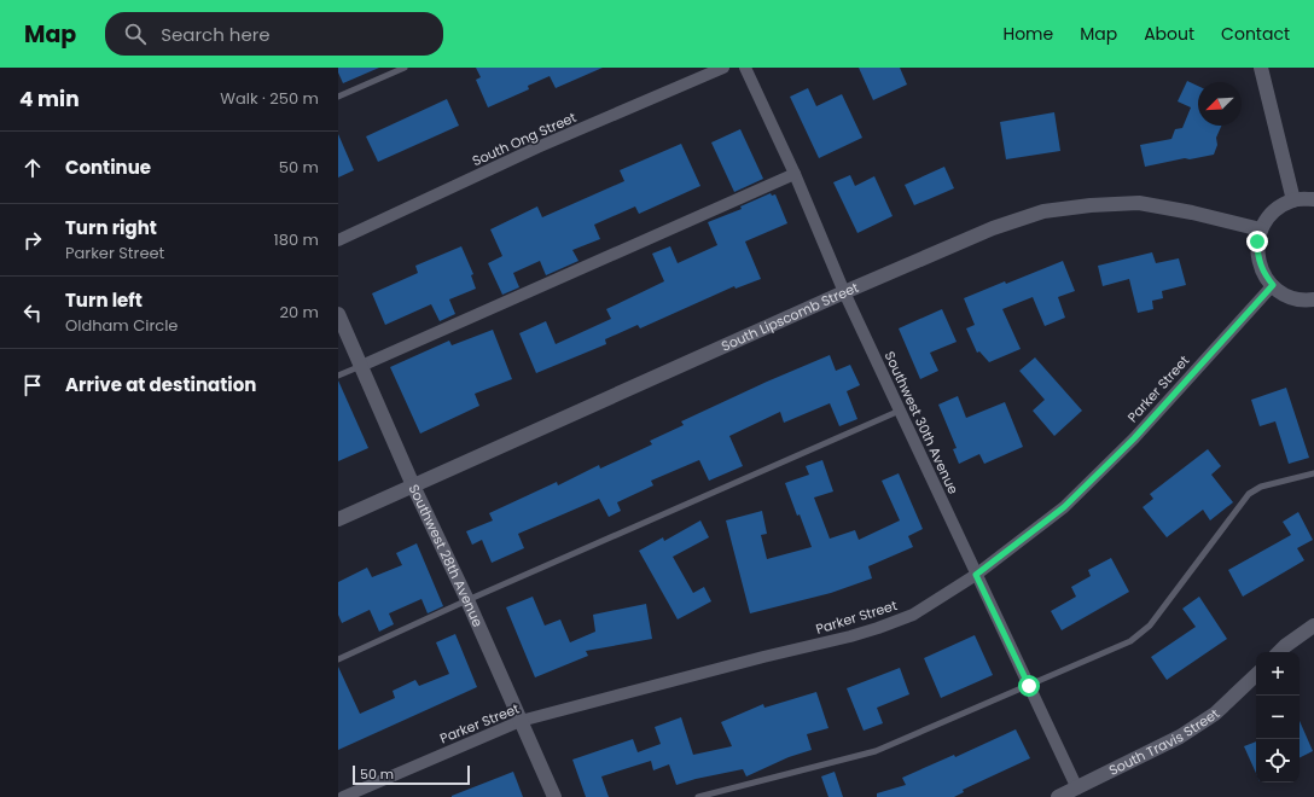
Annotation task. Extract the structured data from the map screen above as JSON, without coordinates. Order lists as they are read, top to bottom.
{
  "streets": {
    "street": [
      "South Ong Street",
      "South Lipscomb Street",
      "Parker Street",
      "Southwest 30th Avenue",
      "Southwest 28th Avenue",
      "South Travis Street"
    ]
  },
  "crossings": [
    ["South Lipscomb Street", "Southwest 30th Avenue"],
    ["South Lipscomb Street", "Southwest 28th Avenue"],
    ["Parker Street", "Southwest 30th Avenue"],
    ["Parker Street", "Southwest 28th Avenue"],
    ["Southwest 30th Avenue", "South Travis Street"]
  ],
  "scale_bar": "50 m",
  "north": "bottom left",
  "page": {
    "header": "Map",
    "search": "Search here",
    "nav": [
      "Home",
      "Map",
      "About",
      "Contact"
    ],
    "heading": ["4 min", "Walk · 250 m"],
    "list": [
      ["Continue", "50 m"],
      ["Turn right", "Parker Street", "180 m"],
      ["Turn left", "Oldham Circle", "20 m"],
      "Arrive at destination"
    ],
    "map_buttons": ["+", "−"],
    "scale": "50 m"
  }
}
